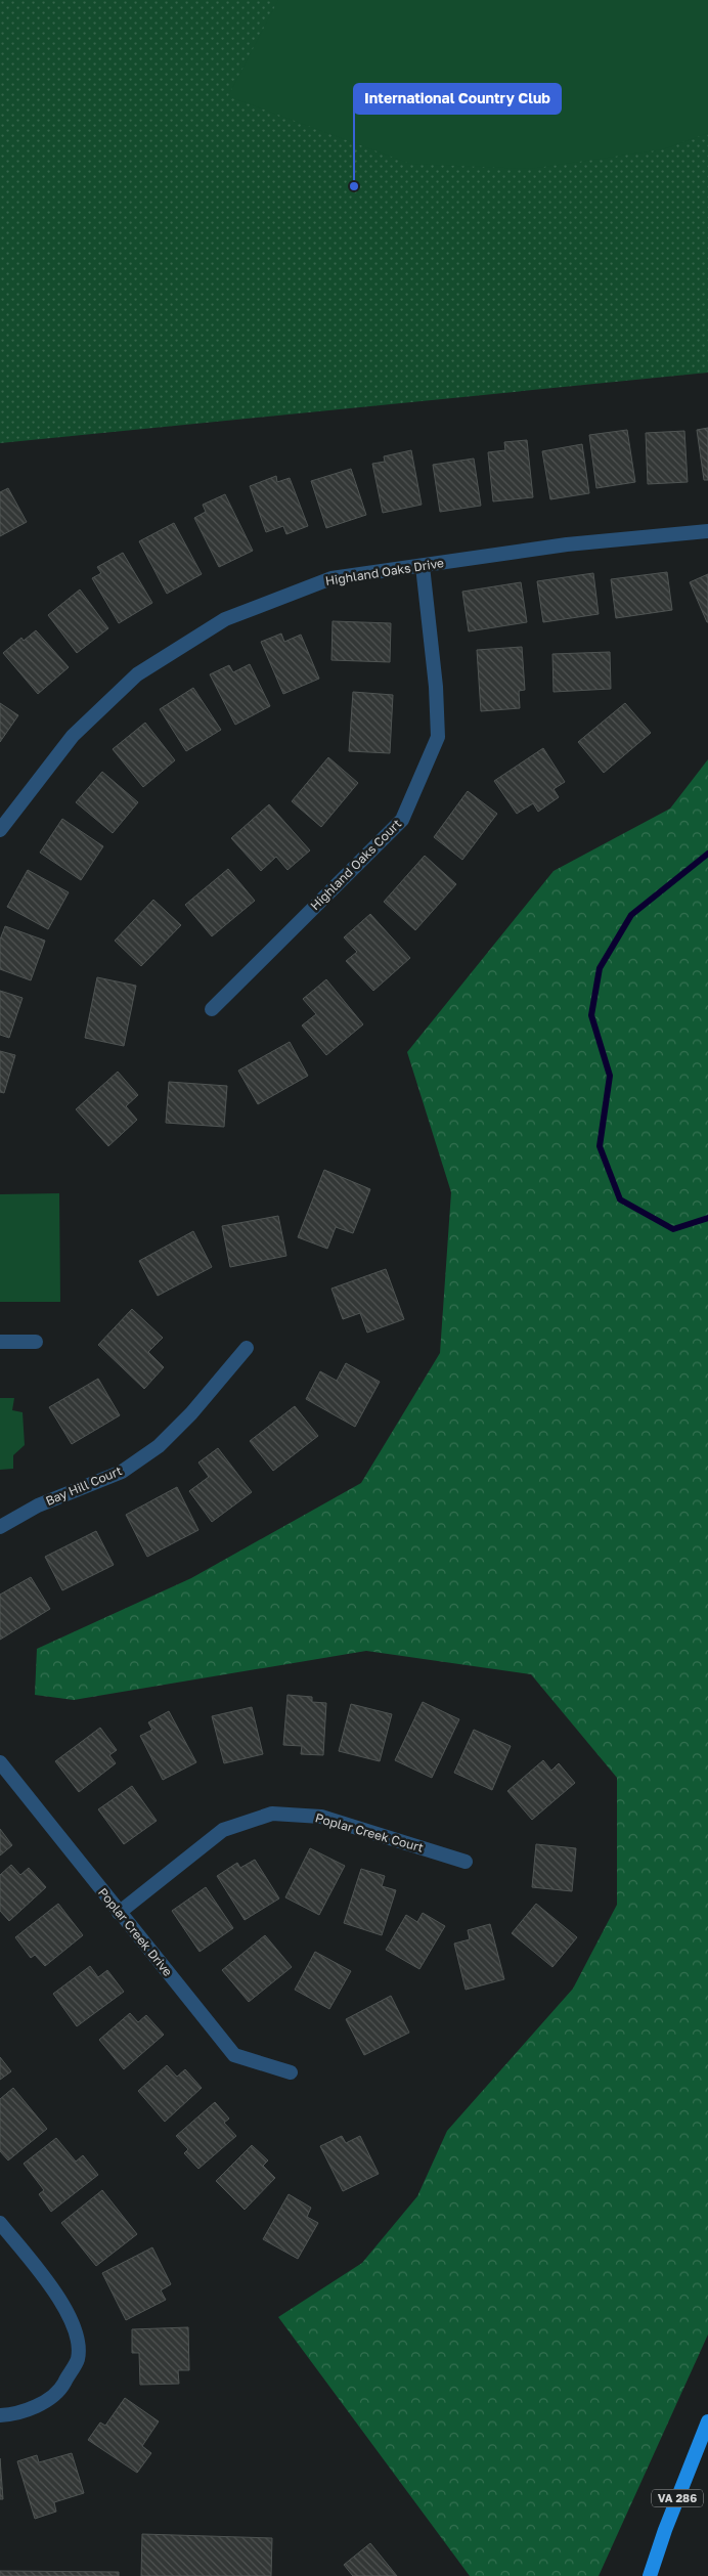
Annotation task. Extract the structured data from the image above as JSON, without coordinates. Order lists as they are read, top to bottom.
{
  "streets": {
    "highway": ["VA 286"],
    "street": [
      "Highland Oaks Drive",
      "Highland Oaks Court",
      "Bay Hill Court",
      "Poplar Creek Court",
      "Poplar Creek Drive"
    ]
  },
  "crossings": [
    ["Highland Oaks Drive", "Highland Oaks Court"],
    ["Poplar Creek Court", "Poplar Creek Drive"]
  ],
  "places": ["International Country Club"]
}
